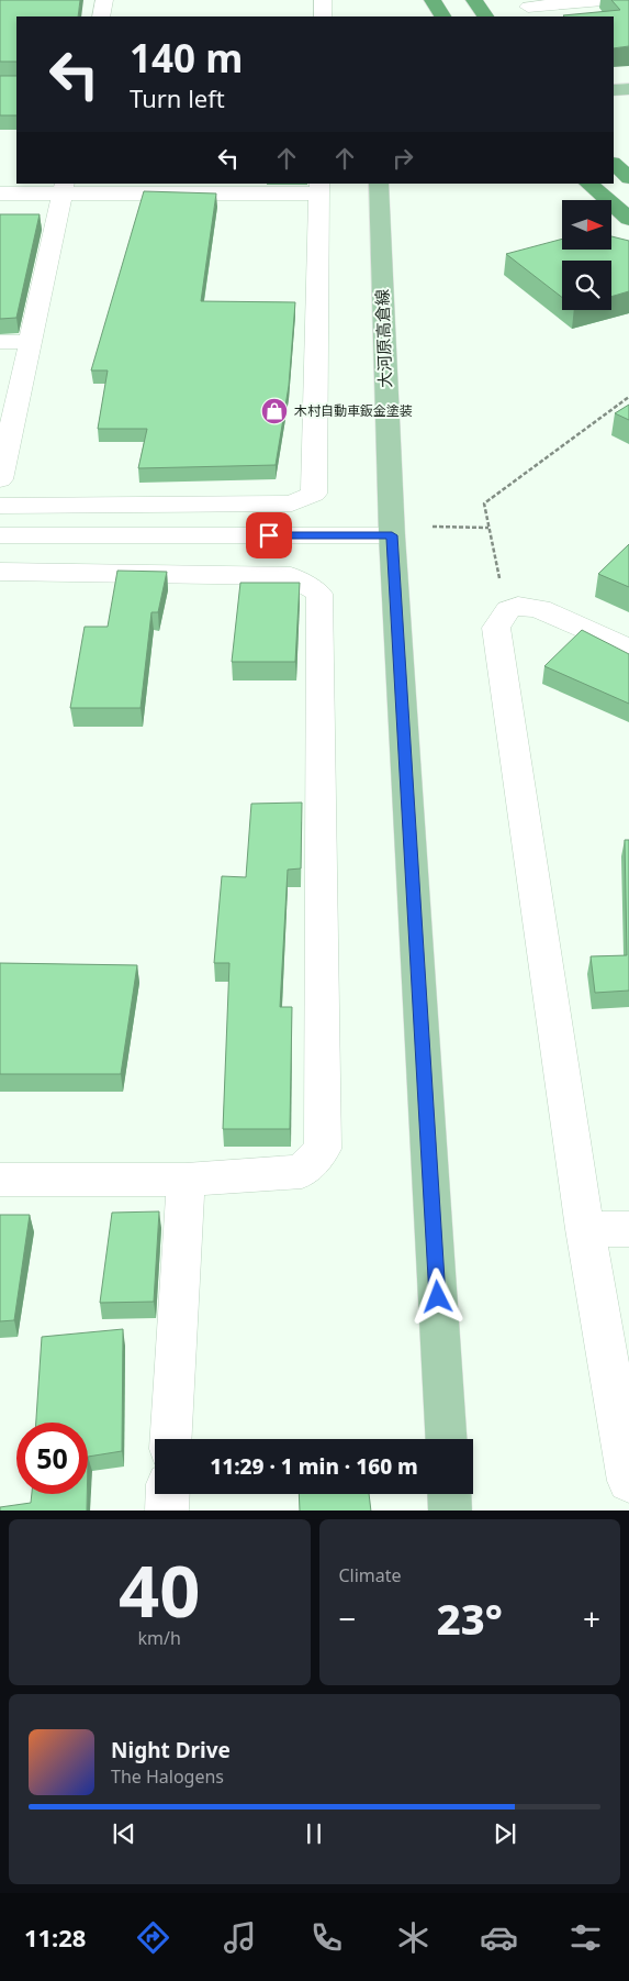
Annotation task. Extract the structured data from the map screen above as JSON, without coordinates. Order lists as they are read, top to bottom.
{
  "streets": {
    "main road": ["大河原高倉線"]
  },
  "places": {
    "shop": ["木村自動車鈑金塗装"]
  },
  "north": "right",
  "page": {
    "turn": ["140 m", "Turn left"],
    "limit": "50",
    "trip": "11:29 · 1 min · 160 m",
    "tile": [
      ["40", "km/h"],
      "Climate"
    ],
    "heat": ["−", "23°", "+"],
    "song": ["Night Drive", "The Halogens"],
    "tabs": "11:28"
  }
}
